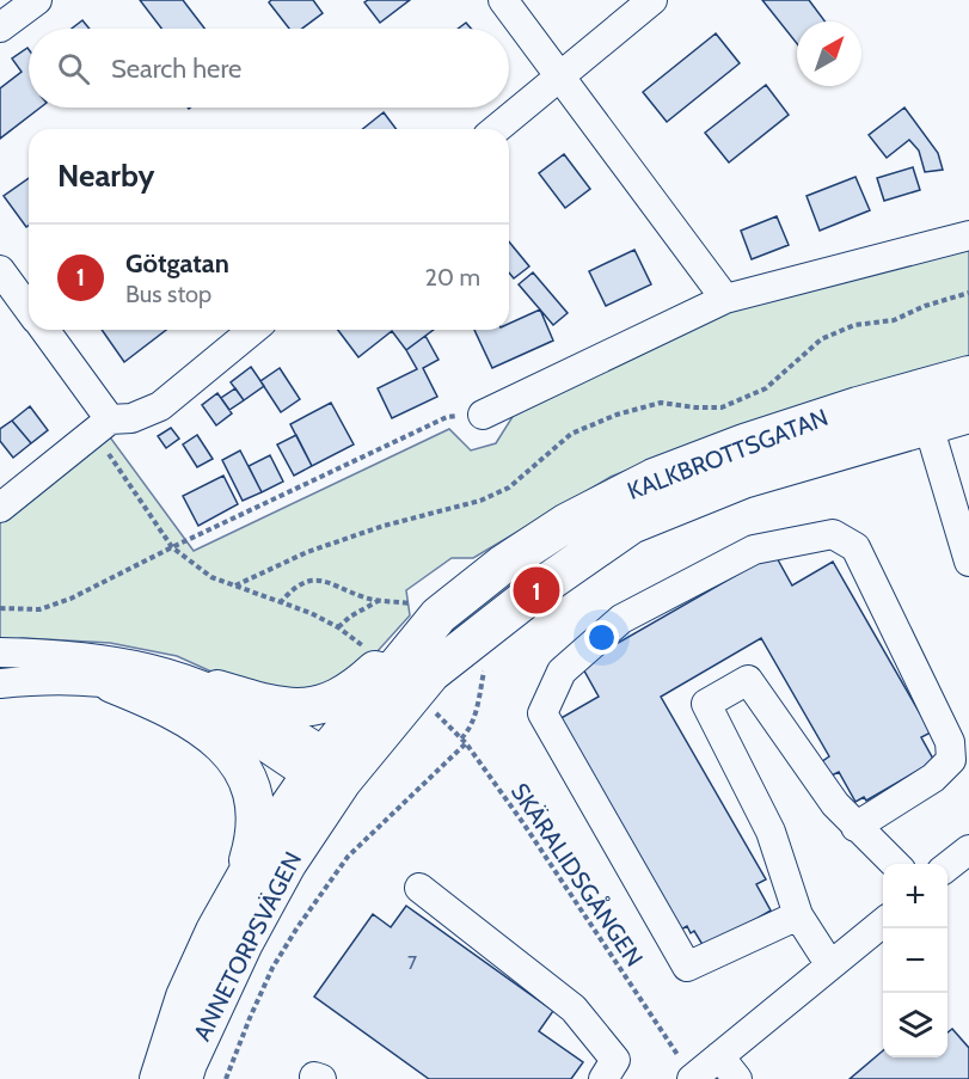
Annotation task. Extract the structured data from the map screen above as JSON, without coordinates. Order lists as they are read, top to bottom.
{
  "streets": {
    "main road": ["KALKBROTTSGATAN", "ANNETORPSVÄGEN"],
    "path": ["SKÄRALIDSGÅNGEN"]
  },
  "crossings": [
    ["KALKBROTTSGATAN", "ANNETORPSVÄGEN"]
  ],
  "house_numbers": ["7"],
  "north": "top right",
  "page": {
    "search": "Search here",
    "heading": "Nearby",
    "list": [
      {
        "mark": "1",
        "name": "Götgatan",
        "note": "Bus stop",
        "value": "20 m"
      }
    ],
    "pins": "1",
    "map_buttons": ["+", "−"]
  }
}
